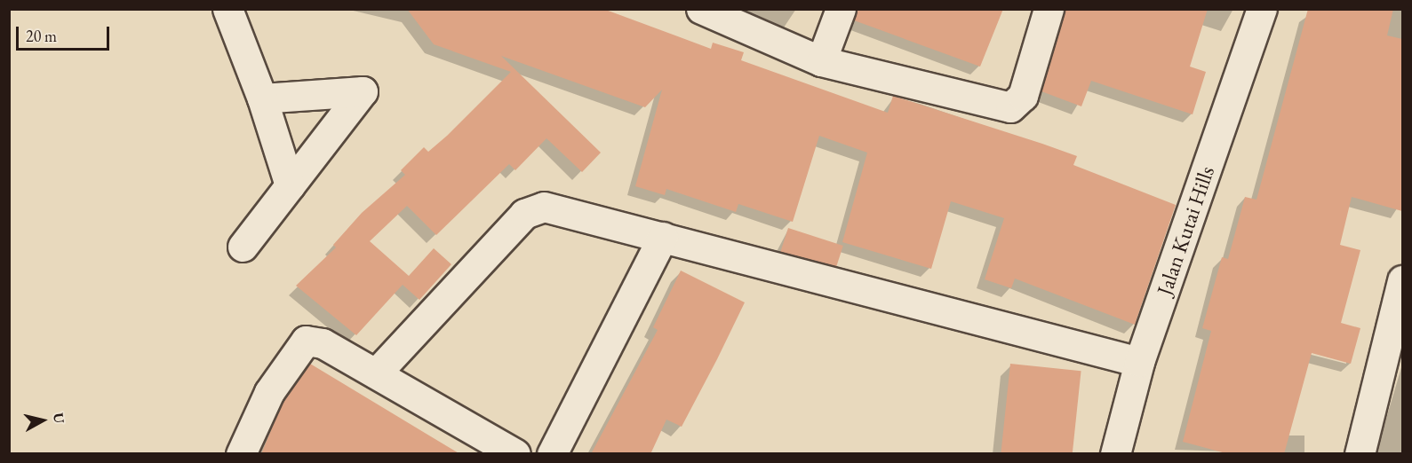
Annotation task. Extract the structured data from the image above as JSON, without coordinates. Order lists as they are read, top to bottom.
{
  "streets": {
    "street": ["Jalan Kutai Hills"]
  },
  "scale_bar": "20 m",
  "north": "right"
}
